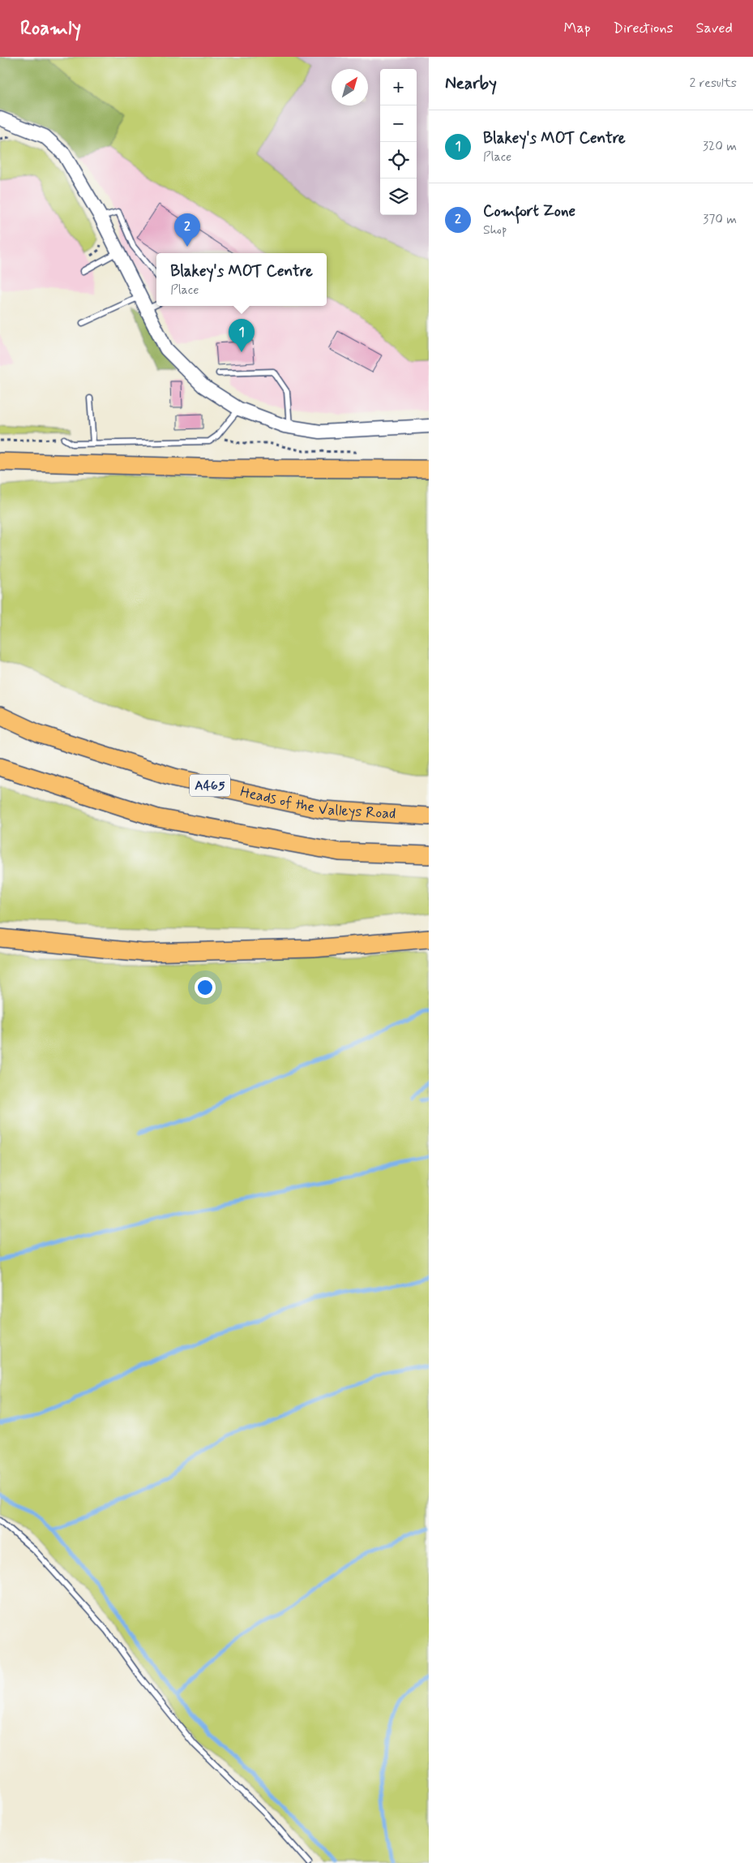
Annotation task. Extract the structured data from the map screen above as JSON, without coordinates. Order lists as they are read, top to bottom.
{
  "streets": {
    "highway": ["A465", "Heads of the Valleys Road"]
  },
  "north": "top right",
  "page": {
    "header": "Roamly",
    "nav": ["Map", "Directions", "Saved"],
    "heading": ["Nearby", "2 results"],
    "map_buttons": ["+", "−"],
    "list": [
      {
        "mark": "1",
        "name": "Blakey's MOT Centre",
        "note": "Place",
        "value": "320 m"
      },
      {
        "mark": "2",
        "name": "Comfort Zone",
        "note": "Shop",
        "value": "370 m"
      }
    ],
    "pins": ["2", "1"],
    "popup": ["Blakey's MOT Centre", "Place"]
  }
}
